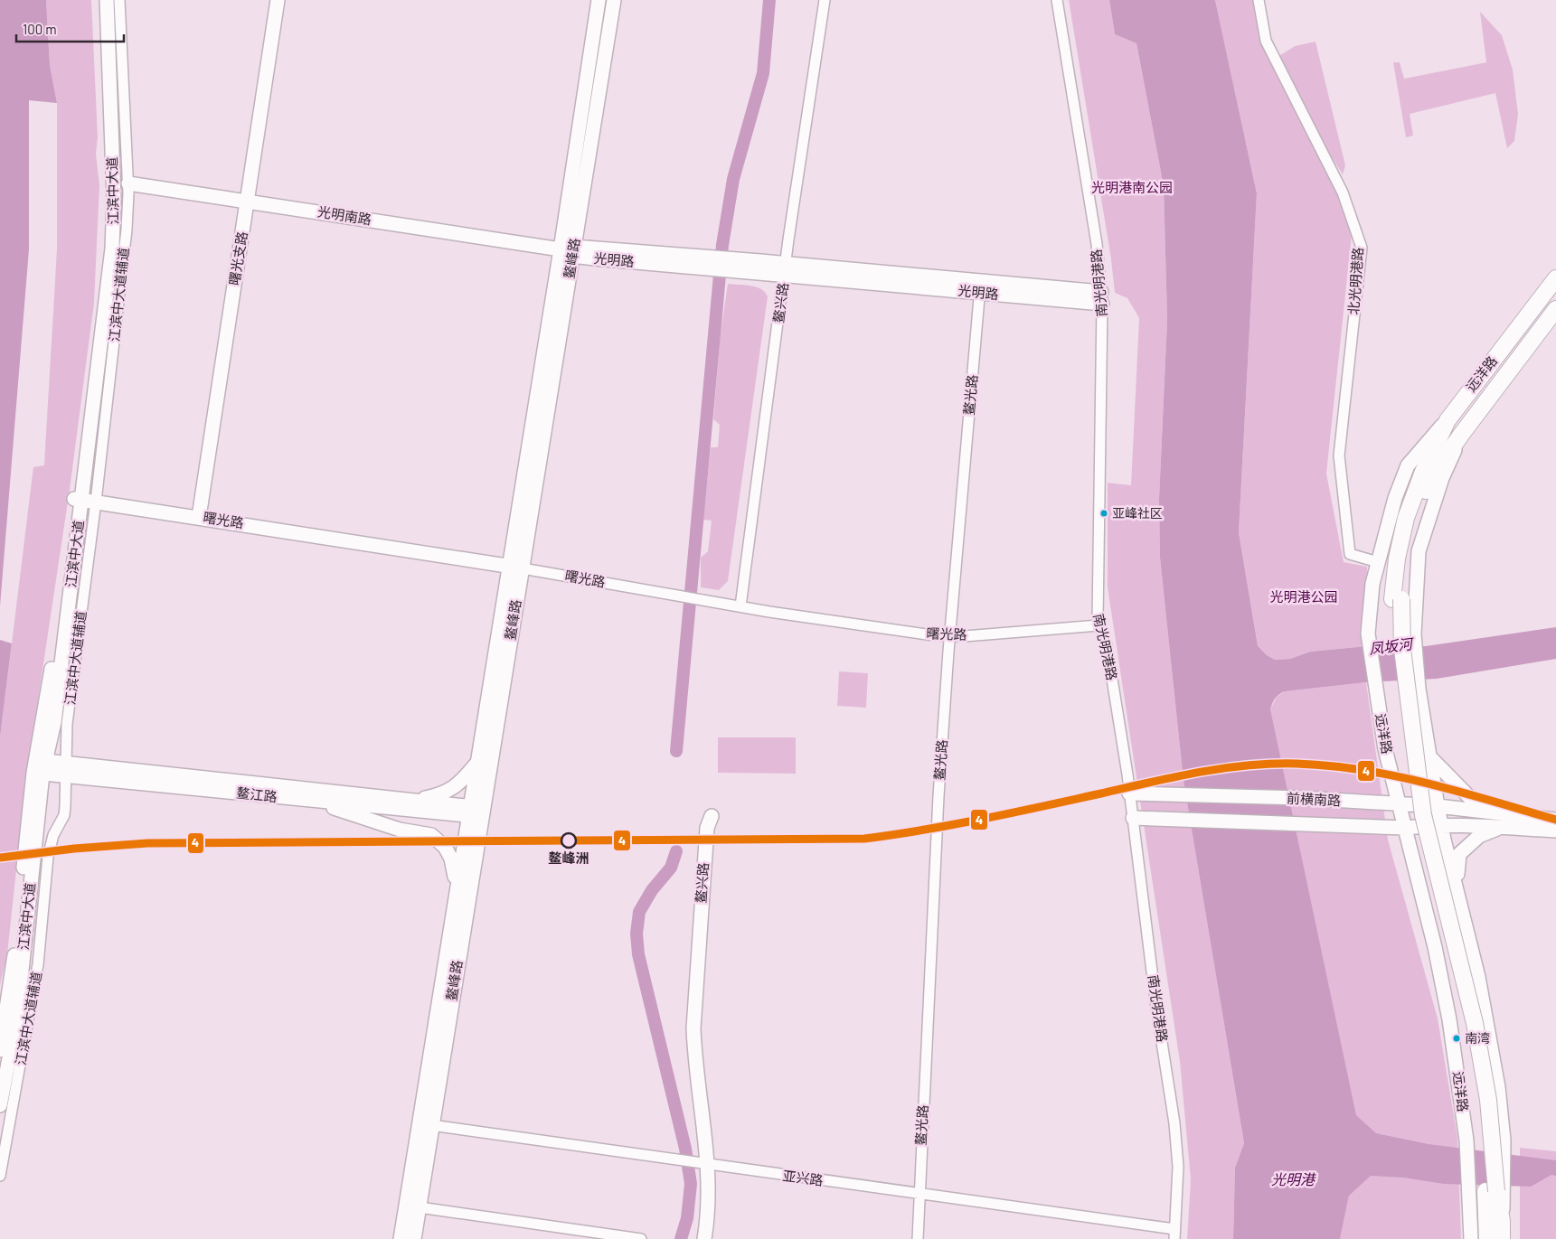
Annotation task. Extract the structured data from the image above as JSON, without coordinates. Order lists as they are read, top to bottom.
{
  "streets": {
    "highway": ["远洋路"],
    "main road": [
      "江滨中大道",
      "光明南路",
      "曙光支路",
      "鳌峰路",
      "光明路",
      "鳌兴路",
      "曙光路",
      "鳌江路",
      "前横南路"
    ],
    "street": [
      "北光明港路",
      "南光明港路",
      "江滨中大道辅道",
      "鳌光路",
      "亚兴路"
    ]
  },
  "crossings": [
    ["江滨中大道", "曙光路"],
    ["江滨中大道", "鳌江路"],
    ["光明南路", "曙光支路"],
    ["光明南路", "鳌峰路"],
    ["光明南路", "光明路"],
    ["光明南路", "江滨中大道辅道"],
    ["曙光支路", "曙光路"],
    ["鳌峰路", "光明路"],
    ["鳌峰路", "曙光路"],
    ["鳌峰路", "鳌江路"],
    ["鳌峰路", "亚兴路"],
    ["光明路", "南光明港路"],
    ["光明路", "鳌兴路"],
    ["光明路", "鳌光路"],
    ["北光明港路", "远洋路"],
    ["南光明港路", "曙光路"],
    ["南光明港路", "前横南路"],
    ["南光明港路", "亚兴路"],
    ["江滨中大道辅道", "曙光路"],
    ["江滨中大道辅道", "鳌江路"],
    ["鳌兴路", "曙光路"],
    ["鳌兴路", "亚兴路"],
    ["远洋路", "前横南路"],
    ["鳌光路", "曙光路"],
    ["鳌光路", "亚兴路"]
  ],
  "water": ["凤坂河", "光明港"],
  "parks": ["光明港南公园", "光明港公园"],
  "places": ["亚峰社区", "鳌峰洲", "南湾"],
  "lines": ["transit line 4"],
  "scale_bar": "100 m"
}
